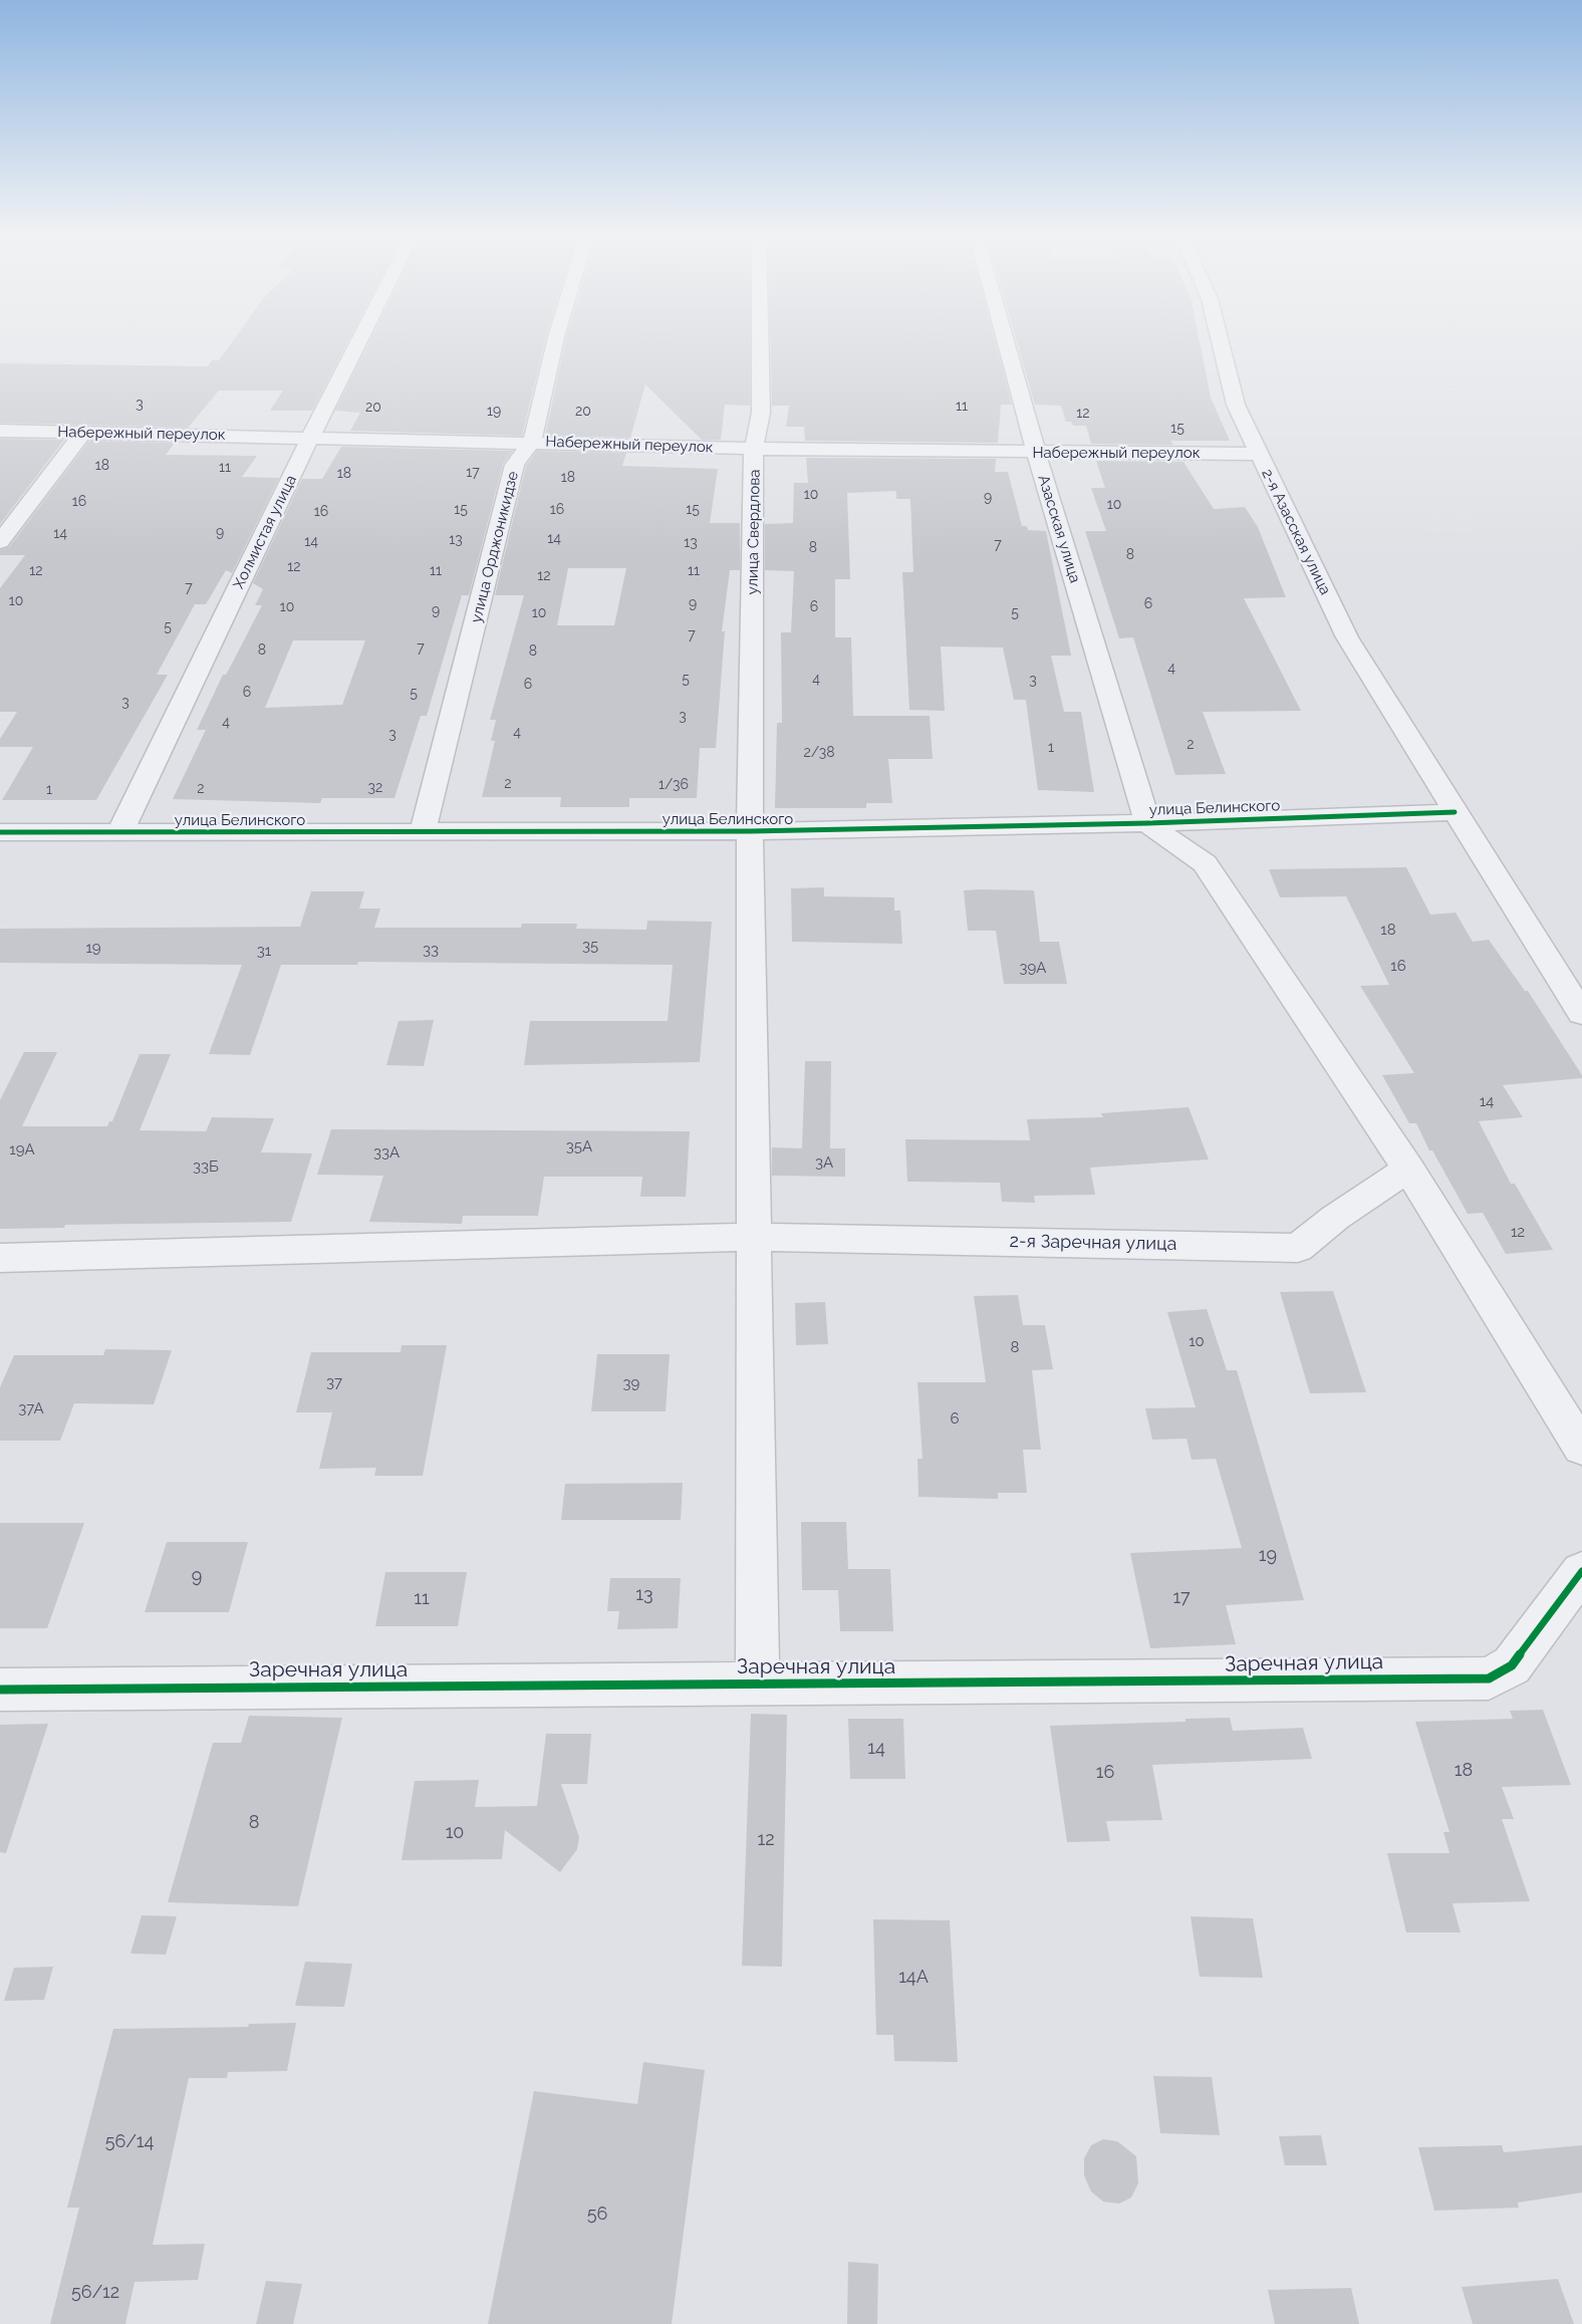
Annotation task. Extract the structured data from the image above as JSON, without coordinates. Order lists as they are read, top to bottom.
{
  "streets": {
    "street": [
      "Набережный переулок",
      "Азасская улица",
      "Холмистая улица",
      "улица Свердлова",
      "2-я Азасская улица",
      "улица Орджоникидзе",
      "улица Белинского",
      "2-я Заречная улица",
      "Заречная улица"
    ]
  },
  "crossings": [
    ["Набережный переулок", "Азасская улица"],
    ["Набережный переулок", "Холмистая улица"],
    ["Набережный переулок", "улица Свердлова"],
    ["Набережный переулок", "2-я Азасская улица"],
    ["Набережный переулок", "улица Орджоникидзе"],
    ["Азасская улица", "улица Белинского"],
    ["Холмистая улица", "улица Белинского"],
    ["улица Свердлова", "улица Белинского"],
    ["улица Свердлова", "2-я Заречная улица"],
    ["улица Свердлова", "Заречная улица"],
    ["2-я Азасская улица", "улица Белинского"],
    ["улица Орджоникидзе", "улица Белинского"]
  ],
  "house_numbers": [
    "3",
    "11",
    "20",
    "19",
    "20",
    "12",
    "15",
    "18",
    "11",
    "17",
    "18",
    "18",
    "10",
    "9",
    "16",
    "10",
    "15",
    "16",
    "15",
    "16",
    "9",
    "14",
    "14",
    "13",
    "14",
    "13",
    "7",
    "8",
    "8",
    "12",
    "12",
    "11",
    "11",
    "12",
    "7",
    "10",
    "9",
    "6",
    "10",
    "6",
    "9",
    "10",
    "5",
    "5",
    "7",
    "7",
    "8",
    "8",
    "4",
    "5",
    "4",
    "3",
    "6",
    "6",
    "5",
    "3",
    "3",
    "4",
    "4",
    "3",
    "2",
    "1",
    "2/38",
    "2",
    "1/36",
    "32",
    "2",
    "1",
    "18",
    "35",
    "19",
    "33",
    "31",
    "16",
    "39А",
    "14",
    "35А",
    "19А",
    "33А",
    "3А",
    "33Б",
    "12",
    "10",
    "8",
    "37",
    "39",
    "37А",
    "6",
    "19",
    "9",
    "13",
    "17",
    "11",
    "14",
    "18",
    "16",
    "8",
    "10",
    "12",
    "14А",
    "56/14",
    "56",
    "56/12"
  ]
}
